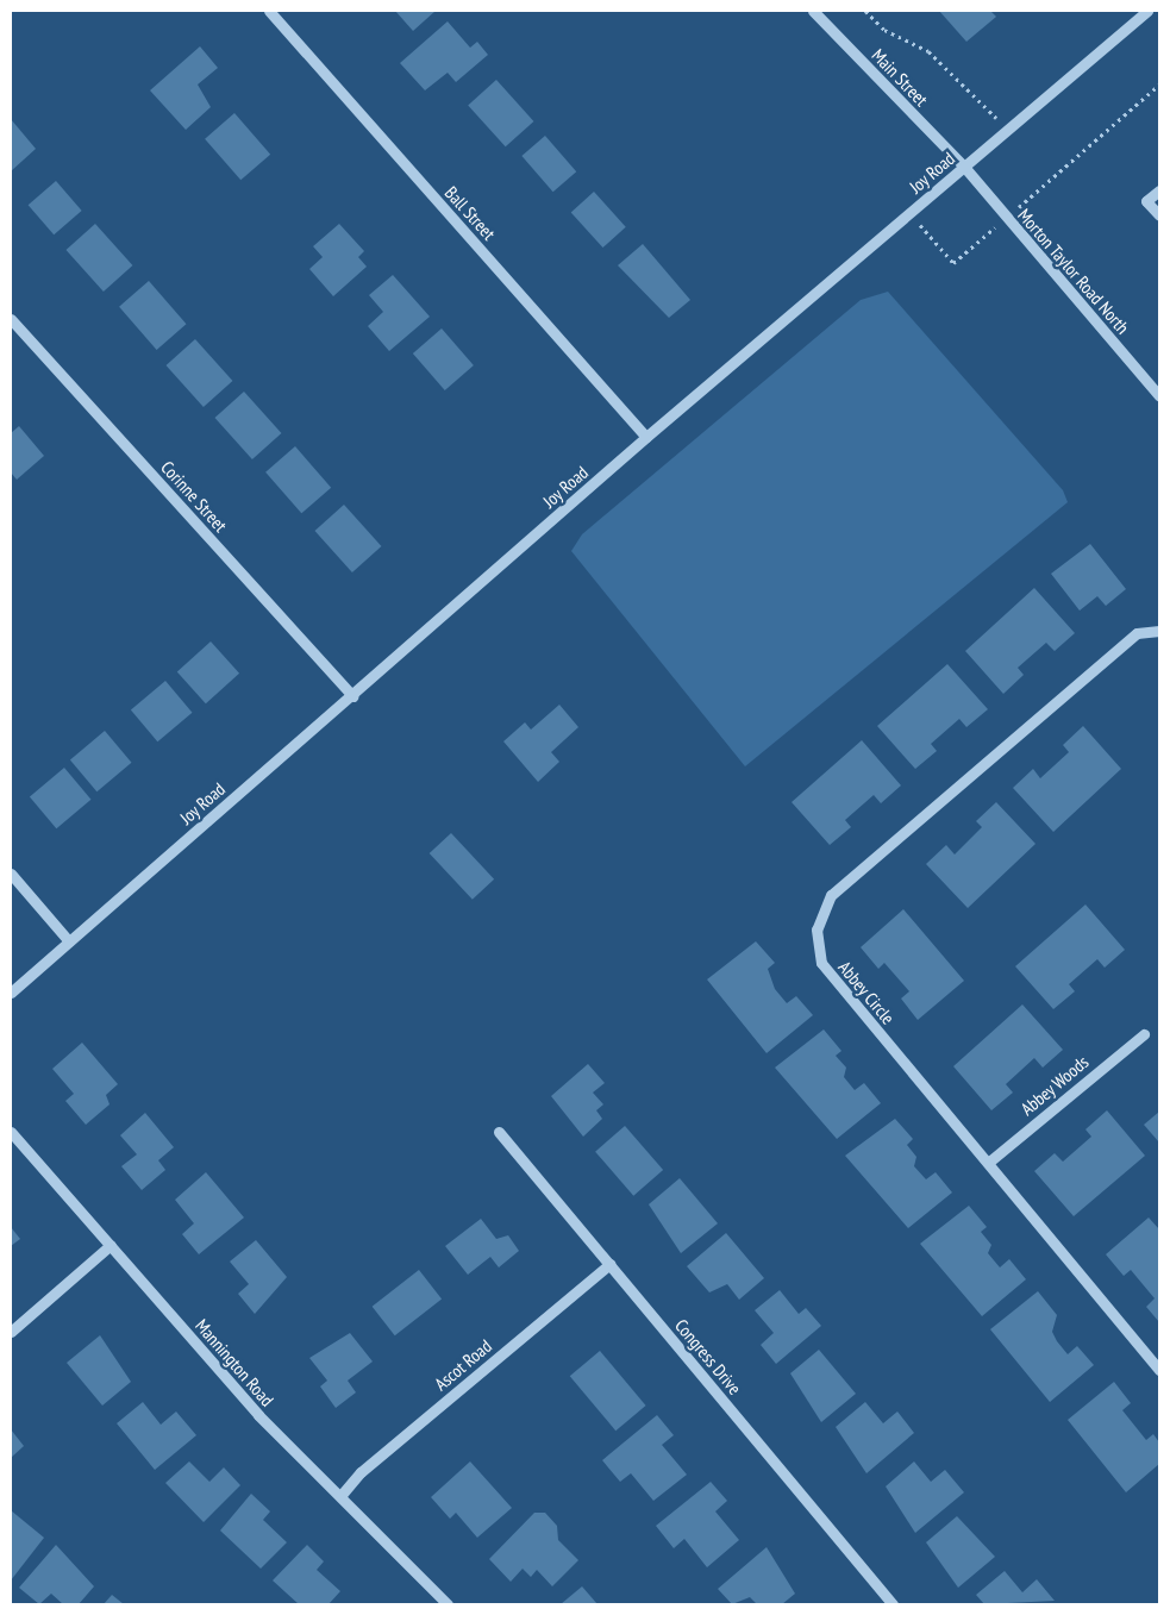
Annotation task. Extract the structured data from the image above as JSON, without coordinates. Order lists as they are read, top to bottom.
{
  "streets": {
    "street": [
      "Main Street",
      "Joy Road",
      "Ball Street",
      "Morton Taylor Road North",
      "Corinne Street",
      "Abbey Circle",
      "Abbey Woods",
      "Congress Drive",
      "Mannington Road",
      "Ascot Road"
    ]
  },
  "crossings": [
    ["Main Street", "Joy Road"],
    ["Main Street", "Morton Taylor Road North"],
    ["Joy Road", "Ball Street"],
    ["Joy Road", "Morton Taylor Road North"],
    ["Joy Road", "Corinne Street"],
    ["Abbey Circle", "Abbey Woods"],
    ["Congress Drive", "Ascot Road"],
    ["Mannington Road", "Ascot Road"]
  ]
}
